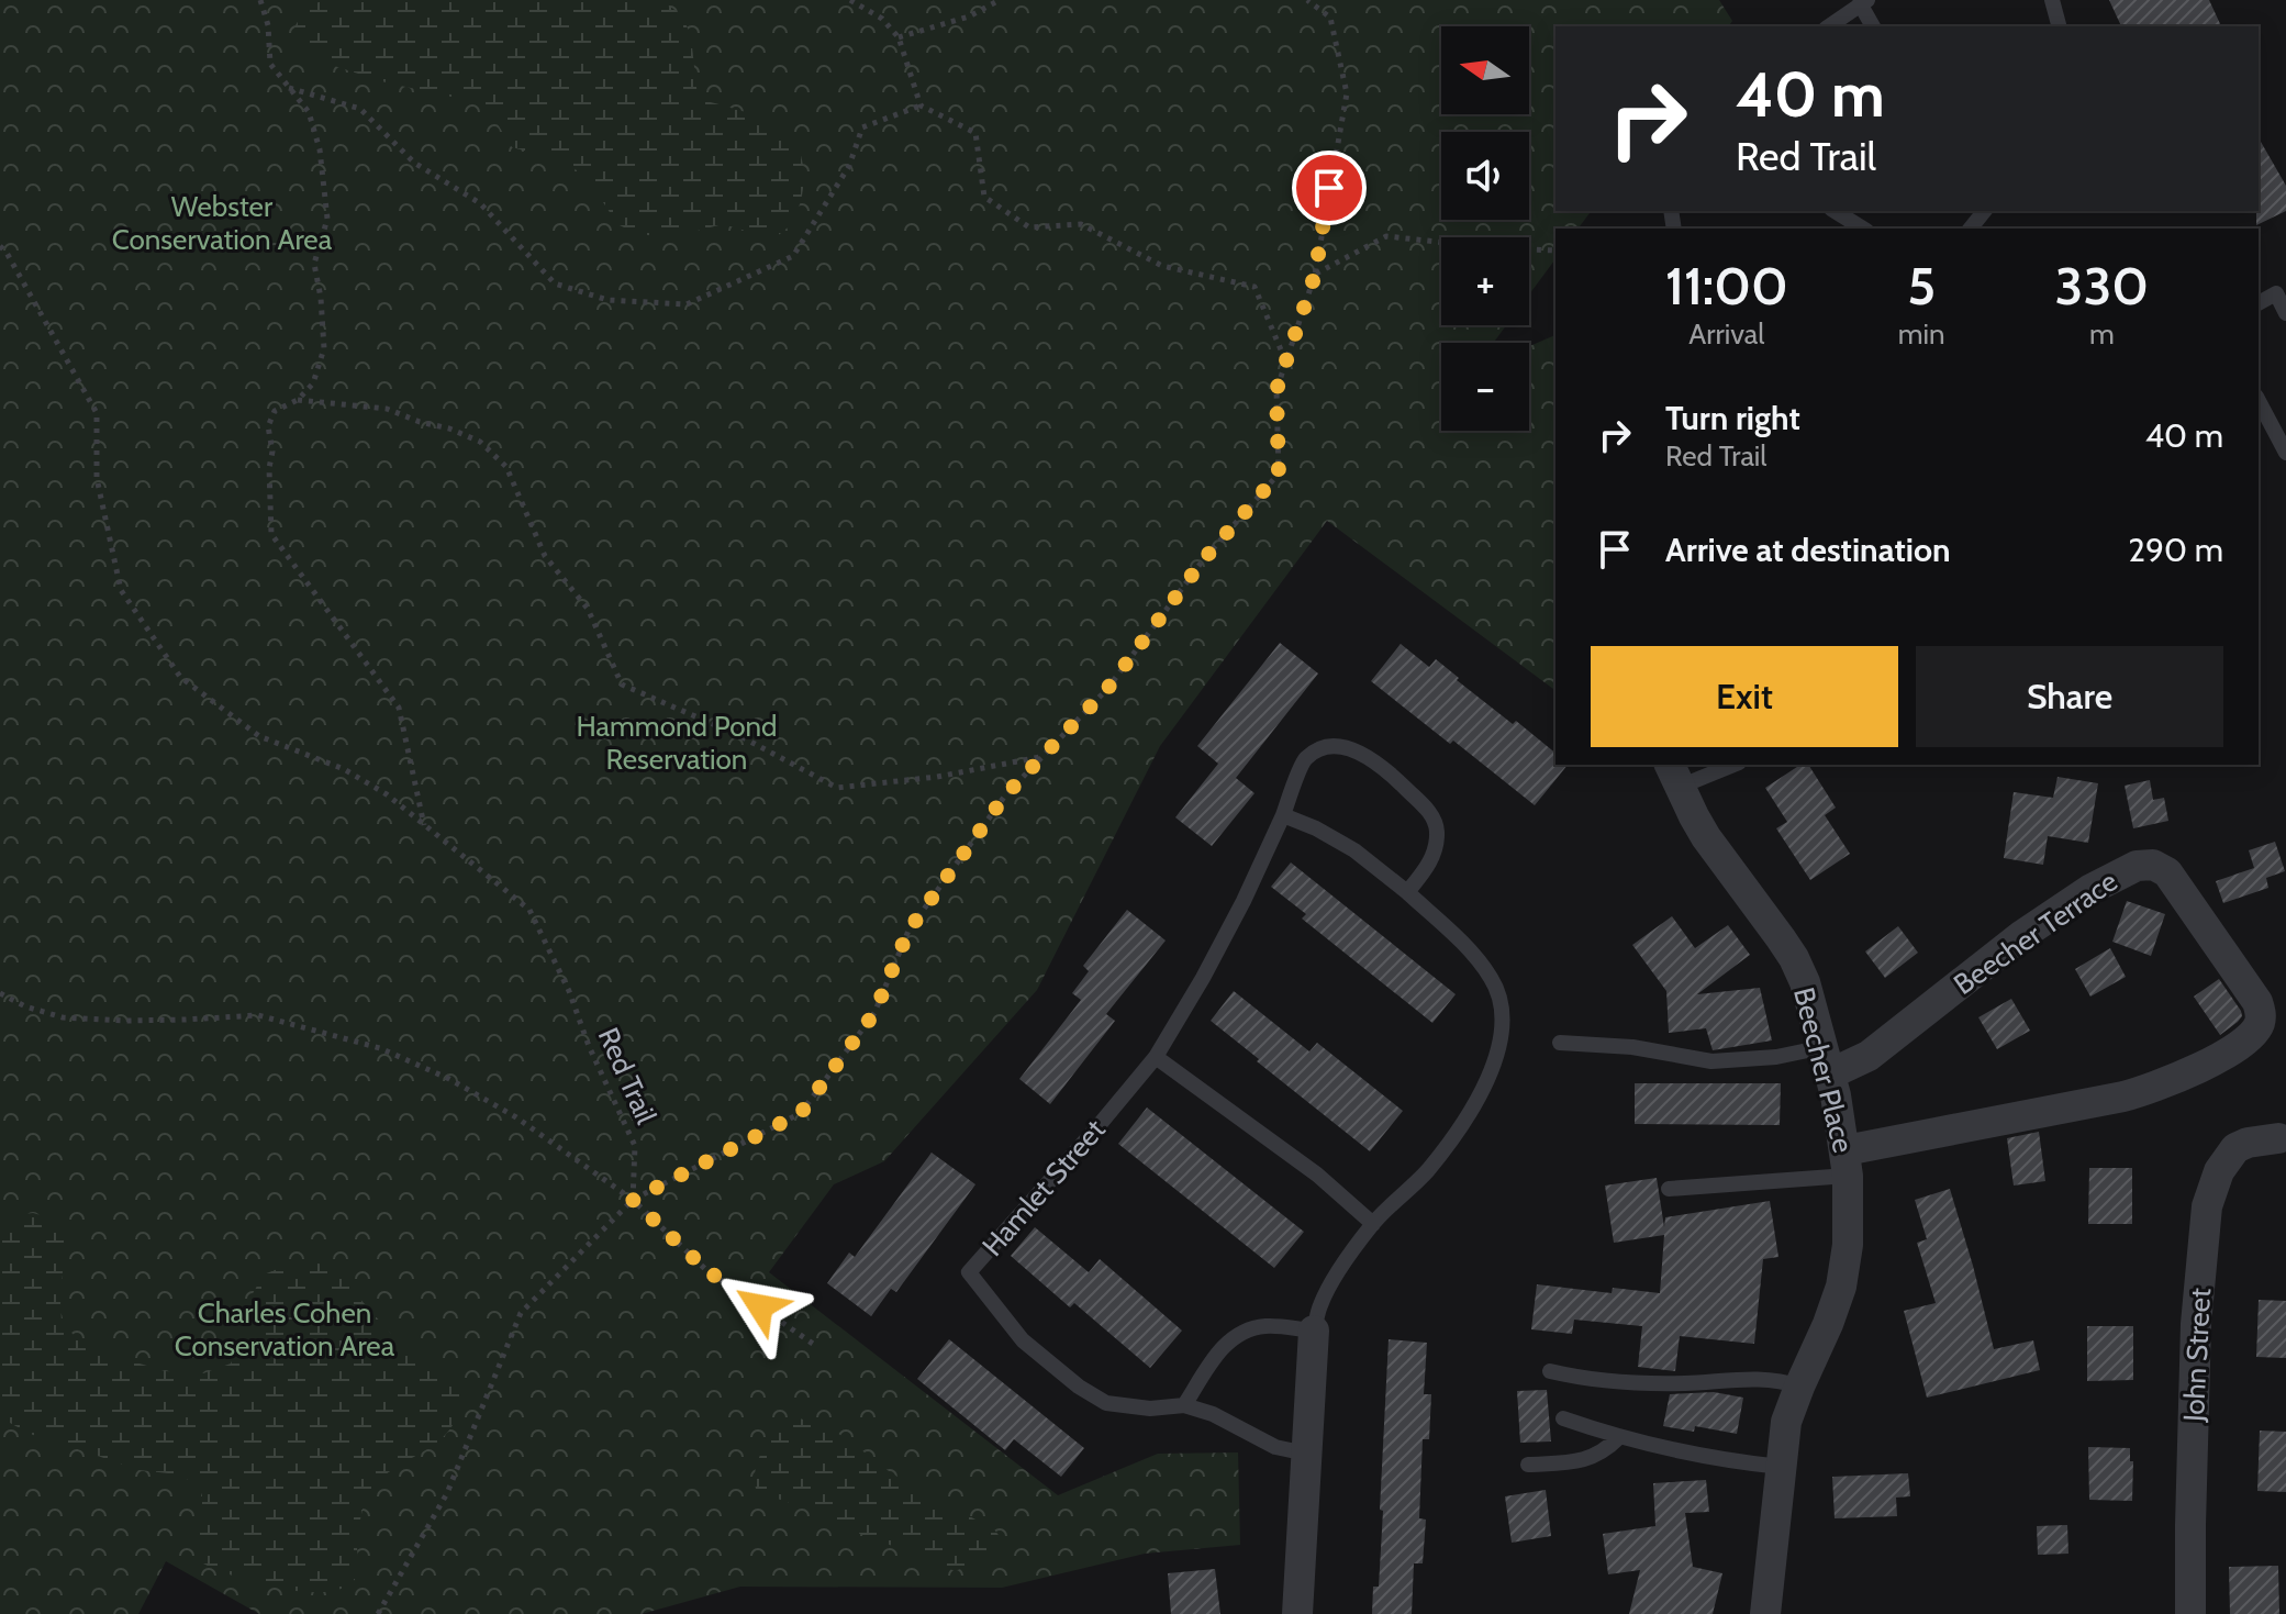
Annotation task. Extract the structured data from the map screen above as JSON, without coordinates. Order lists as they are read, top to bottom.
{
  "streets": {
    "street": ["Beecher Terrace", "Beecher Place", "John Street"],
    "lane": ["Hamlet Street"],
    "path": ["Red Trail"]
  },
  "crossings": [
    ["Beecher Terrace", "Beecher Place"]
  ],
  "parks": ["Webster Conservation Area", "Hammond Pond Reservation", "Charles Cohen Conservation Area"],
  "north": "left",
  "page": {
    "map_buttons": ["+", "−"],
    "turn": ["40 m", "Red Trail"],
    "eta": [
      "11:00",
      "Arrival",
      "5",
      "min",
      "330",
      "m"
    ],
    "list": [
      {
        "name": "Turn right",
        "note": "Red Trail",
        "value": "40 m"
      },
      {
        "name": "Arrive at destination",
        "value": "290 m"
      }
    ],
    "buttons": ["Exit", "Share"]
  }
}
